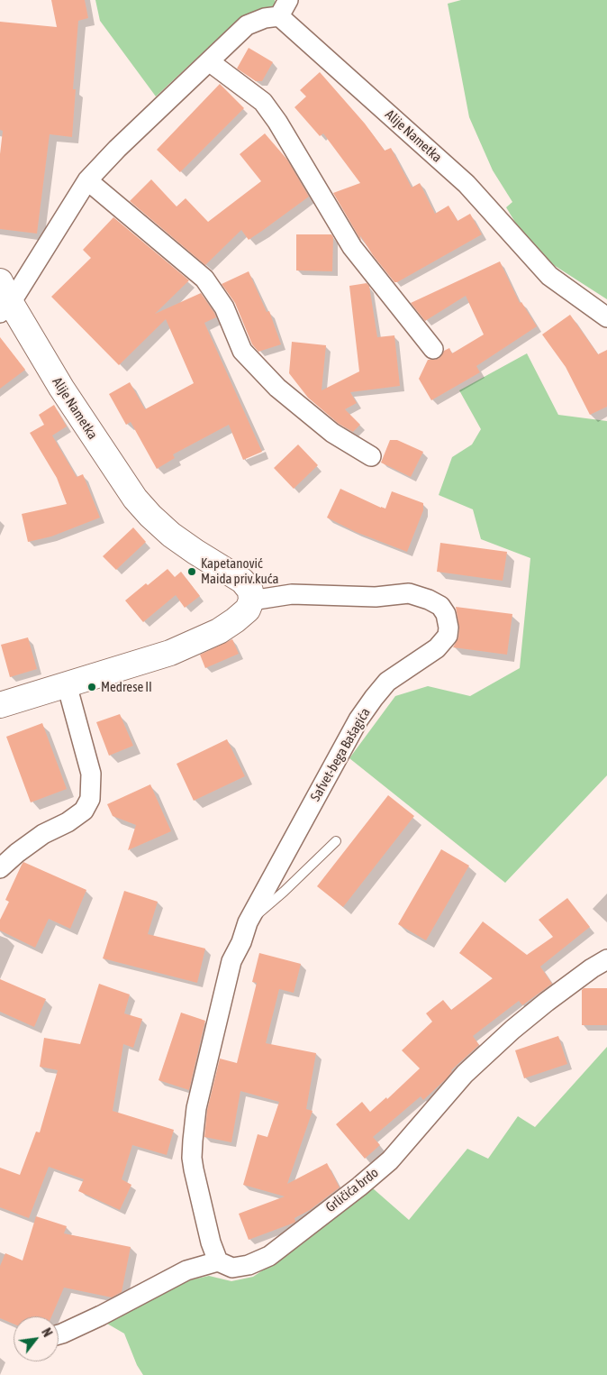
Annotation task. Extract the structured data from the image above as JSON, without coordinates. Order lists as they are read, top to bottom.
{
  "streets": {
    "street": ["Alije Nametka", "Safvet-bega Bašagića", "Grličića brdo"]
  },
  "crossings": [
    ["Alije Nametka", "Safvet-bega Bašagića"],
    ["Safvet-bega Bašagića", "Grličića brdo"]
  ],
  "places": ["Kapetanović Maida priv.kuća", "Medrese II"],
  "north": "top right"
}
